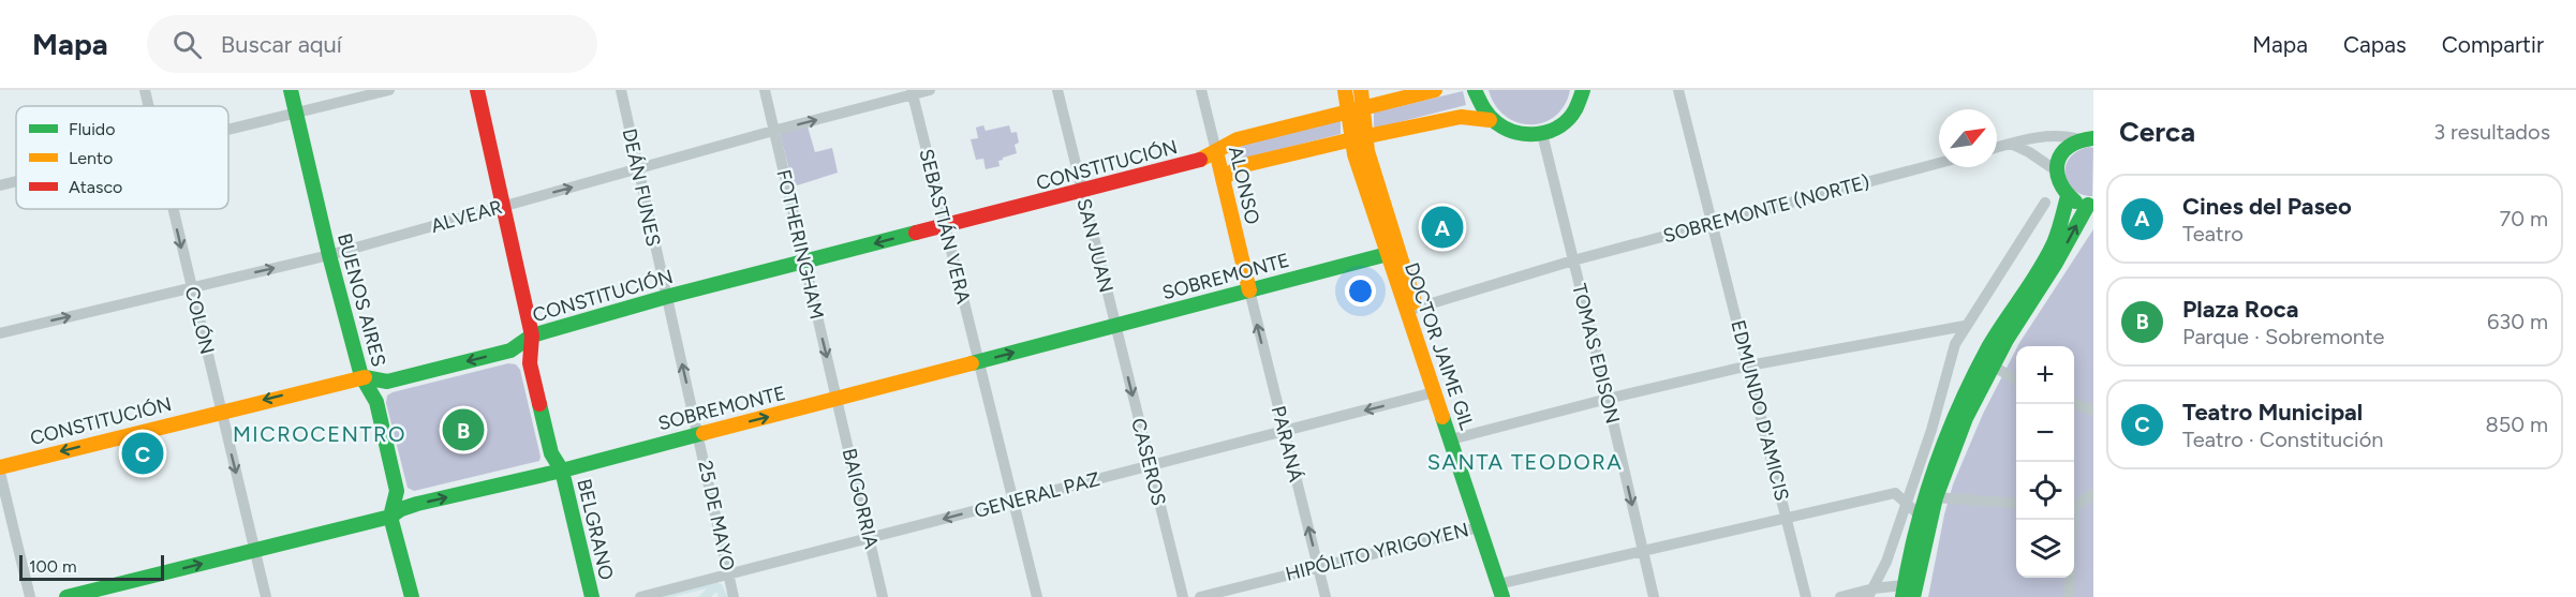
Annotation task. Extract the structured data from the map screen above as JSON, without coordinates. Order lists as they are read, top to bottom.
{
  "streets": {
    "main road": [
      "CONSTITUCIÓN",
      "ALONSO",
      "SOBREMONTE",
      "BUENOS AIRES",
      "DOCTOR JAIME GIL",
      "BELGRANO"
    ],
    "street": [
      "DEÁN FUNES",
      "SOBREMONTE (NORTE)",
      "ALVEAR",
      "SEBASTIÁN VERA",
      "FOTHERINGHAM",
      "SAN JUAN",
      "COLÓN",
      "TOMAS EDISON",
      "EDMUNDO D'AMICIS",
      "PARANÁ",
      "CASEROS",
      "GENERAL PAZ",
      "BAIGORRIA",
      "25 DE MAYO",
      "HIPÓLITO YRIGOYEN"
    ]
  },
  "crossings": [
    ["CONSTITUCIÓN", "ALONSO"],
    ["CONSTITUCIÓN", "DEÁN FUNES"],
    ["CONSTITUCIÓN", "SEBASTIÁN VERA"],
    ["CONSTITUCIÓN", "FOTHERINGHAM"],
    ["CONSTITUCIÓN", "SAN JUAN"],
    ["CONSTITUCIÓN", "BUENOS AIRES"],
    ["CONSTITUCIÓN", "COLÓN"],
    ["CONSTITUCIÓN", "BELGRANO"],
    ["ALONSO", "SOBREMONTE"],
    ["ALONSO", "PARANÁ"],
    ["DEÁN FUNES", "ALVEAR"],
    ["DEÁN FUNES", "SOBREMONTE"],
    ["DEÁN FUNES", "25 DE MAYO"],
    ["SOBREMONTE (NORTE)", "TOMAS EDISON"],
    ["SOBREMONTE (NORTE)", "EDMUNDO D'AMICIS"],
    ["ALVEAR", "SEBASTIÁN VERA"],
    ["ALVEAR", "FOTHERINGHAM"],
    ["ALVEAR", "BUENOS AIRES"],
    ["ALVEAR", "COLÓN"],
    ["ALVEAR", "BELGRANO"],
    ["SEBASTIÁN VERA", "SOBREMONTE"],
    ["SEBASTIÁN VERA", "GENERAL PAZ"],
    ["FOTHERINGHAM", "SOBREMONTE"],
    ["FOTHERINGHAM", "BAIGORRIA"],
    ["SAN JUAN", "SOBREMONTE"],
    ["SAN JUAN", "CASEROS"],
    ["SOBREMONTE", "BUENOS AIRES"],
    ["SOBREMONTE", "COLÓN"],
    ["SOBREMONTE", "DOCTOR JAIME GIL"],
    ["SOBREMONTE", "PARANÁ"],
    ["SOBREMONTE", "CASEROS"],
    ["SOBREMONTE", "BAIGORRIA"],
    ["SOBREMONTE", "25 DE MAYO"],
    ["SOBREMONTE", "BELGRANO"],
    ["DOCTOR JAIME GIL", "GENERAL PAZ"],
    ["DOCTOR JAIME GIL", "HIPÓLITO YRIGOYEN"],
    ["PARANÁ", "GENERAL PAZ"],
    ["PARANÁ", "HIPÓLITO YRIGOYEN"],
    ["CASEROS", "GENERAL PAZ"],
    ["GENERAL PAZ", "BAIGORRIA"],
    ["GENERAL PAZ", "25 DE MAYO"]
  ],
  "one_way": [
    "CONSTITUCIÓN",
    "DEÁN FUNES",
    "ALVEAR",
    "FOTHERINGHAM",
    "SOBREMONTE",
    "COLÓN",
    "PARANÁ",
    "CASEROS",
    "GENERAL PAZ"
  ],
  "districts": ["MICROCENTRO", "SANTA TEODORA"],
  "legend": ["Fluido", "Lento", "Atasco"],
  "scale_bar": "100 m",
  "north": "top right",
  "page": {
    "header": "Mapa",
    "search": "Buscar aquí",
    "nav": ["Mapa", "Capas", "Compartir"],
    "heading": ["Cerca", "3 resultados"],
    "list": [
      {
        "mark": "A",
        "name": "Cines del Paseo",
        "note": "Teatro",
        "value": "70 m"
      },
      {
        "mark": "B",
        "name": "Plaza Roca",
        "note": "Parque · Sobremonte",
        "value": "630 m"
      },
      {
        "mark": "C",
        "name": "Teatro Municipal",
        "note": "Teatro · Constitución",
        "value": "850 m"
      }
    ],
    "pins": ["A", "B", "C"],
    "map_buttons": ["+", "−"],
    "scale": "100 m"
  }
}
